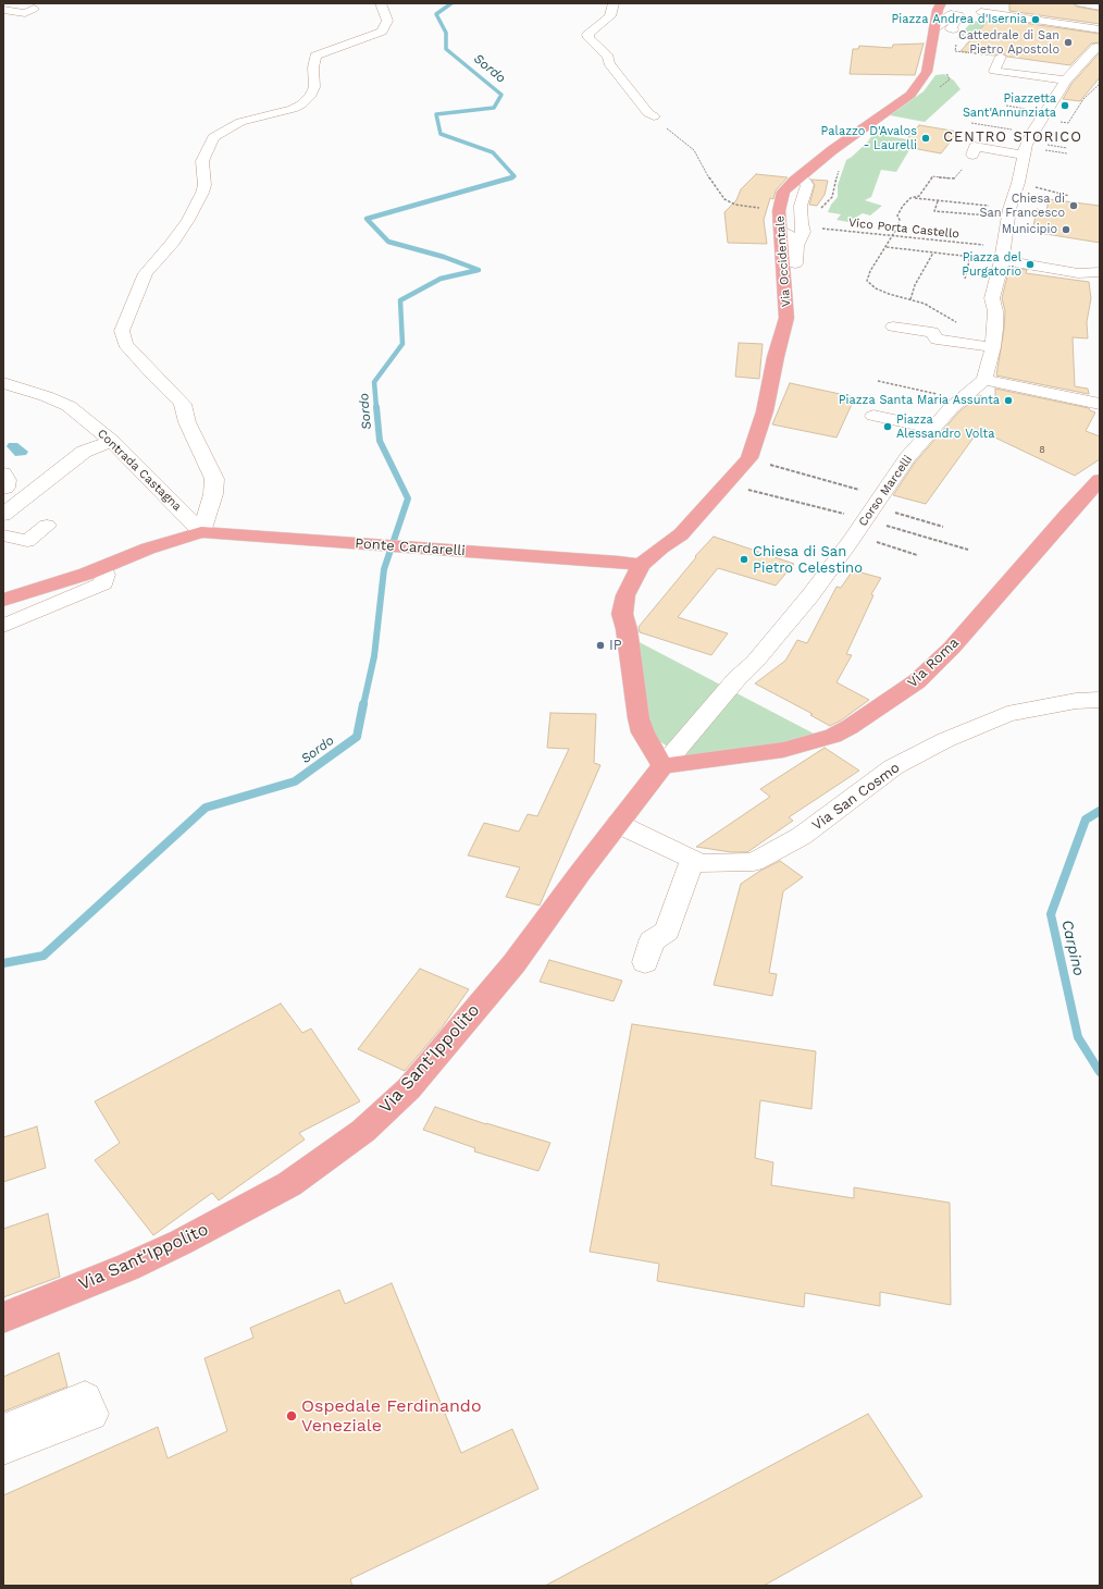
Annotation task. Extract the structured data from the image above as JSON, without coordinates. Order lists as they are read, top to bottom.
{
  "streets": {
    "main road": [
      "Via Occidentale",
      "Ponte Cardarelli",
      "Via Roma",
      "Via Sant'Ippolito"
    ],
    "street": ["Contrada Castagna", "Corso Marcelli", "Via San Cosmo"],
    "path": ["Vico Porta Castello"]
  },
  "crossings": [
    ["Via Occidentale", "Ponte Cardarelli"],
    ["Contrada Castagna", "Ponte Cardarelli"],
    ["Corso Marcelli", "Via Roma"],
    ["Corso Marcelli", "Via Sant'Ippolito"],
    ["Via Roma", "Via Sant'Ippolito"],
    ["Via San Cosmo", "Via Sant'Ippolito"]
  ],
  "districts": ["CENTRO STORICO"],
  "water": ["Sordo", "Carpino"],
  "places": [
    "Piazza Andrea d'Isernia",
    "Cattedrale di San Pietro Apostolo",
    "Piazzetta Sant'Annunziata",
    "Palazzo D'Avalos - Laurelli",
    "Chiesa di San Francesco",
    "Municipio",
    "Piazza del Purgatorio",
    "Piazza Santa Maria Assunta",
    "Piazza Alessandro Volta",
    "Chiesa di San Pietro Celestino",
    "IP",
    "Ospedale Ferdinando Veneziale"
  ],
  "house_numbers": ["8"]
}
